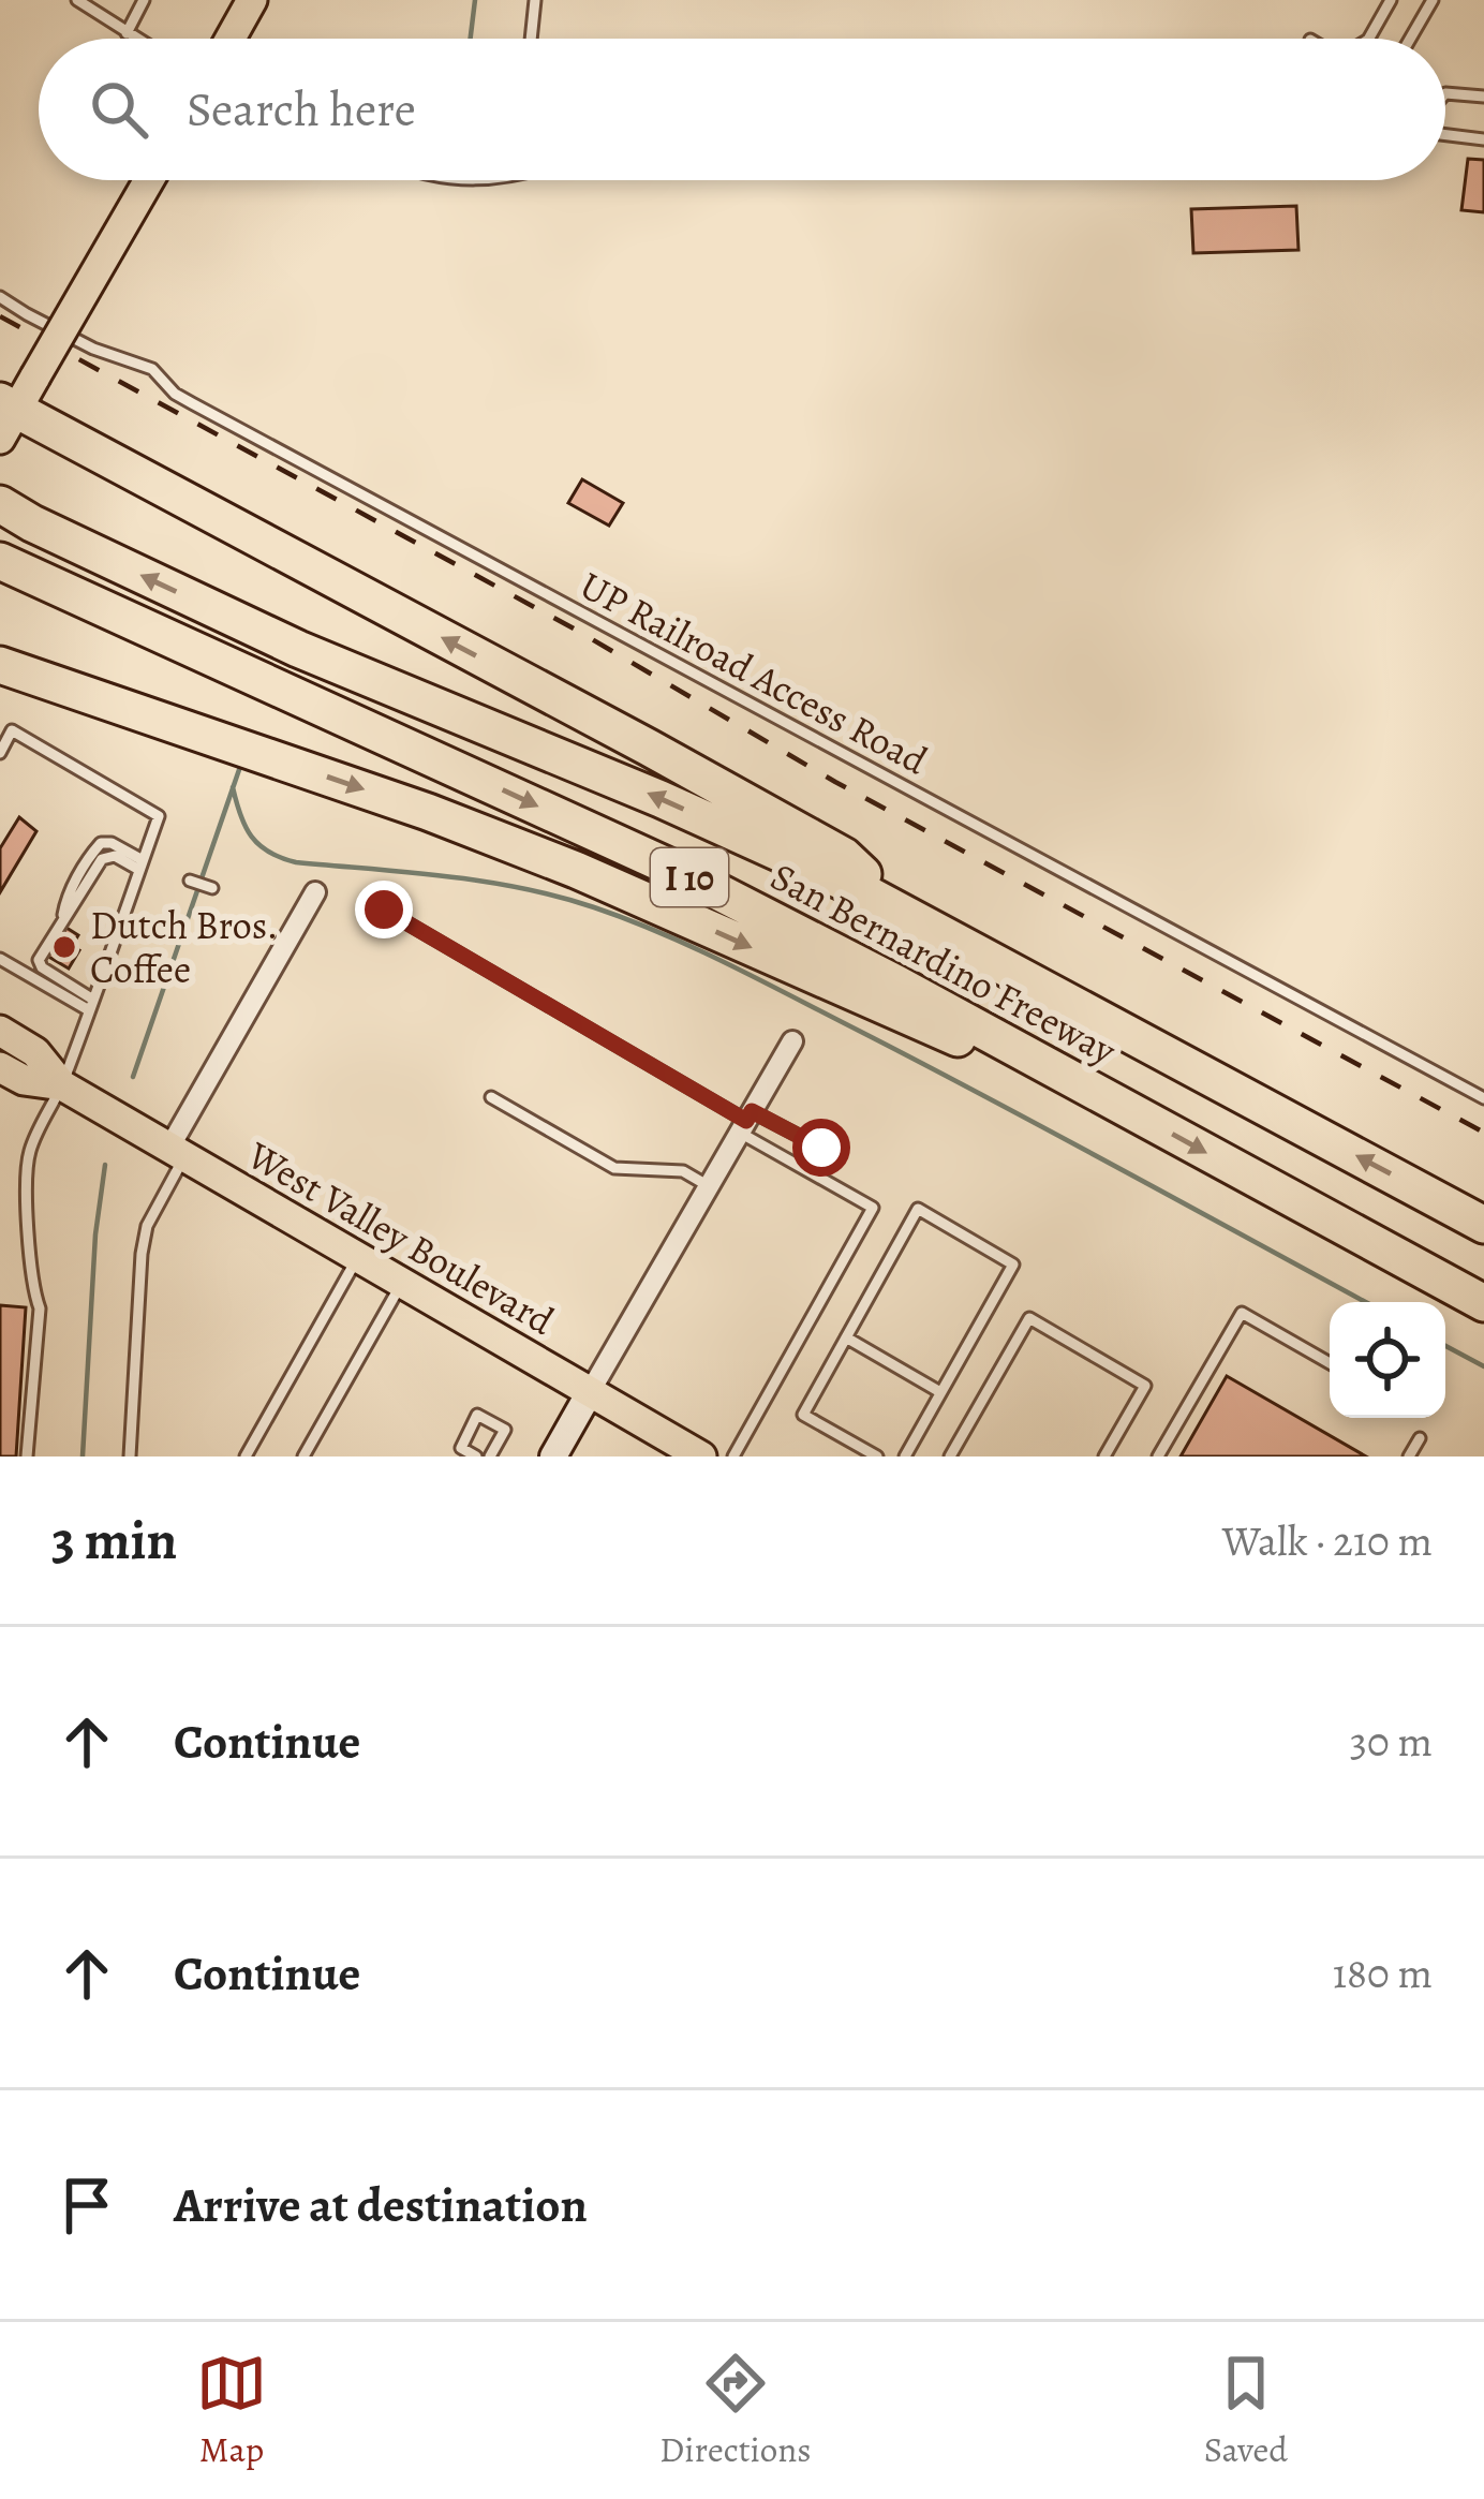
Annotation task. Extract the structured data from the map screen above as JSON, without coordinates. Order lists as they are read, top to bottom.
{
  "streets": {
    "highway": ["I 10", "San Bernardino Freeway"],
    "main road": ["West Valley Boulevard"],
    "lane": ["UP Railroad Access Road"]
  },
  "places": ["Dutch Bros. Coffee"],
  "page": {
    "search": "Search here",
    "heading": ["3 min", "Walk · 210 m"],
    "list": [
      ["Continue", "30 m"],
      ["Continue", "180 m"],
      "Arrive at destination"
    ],
    "nav": ["Map", "Directions", "Saved"]
  }
}
